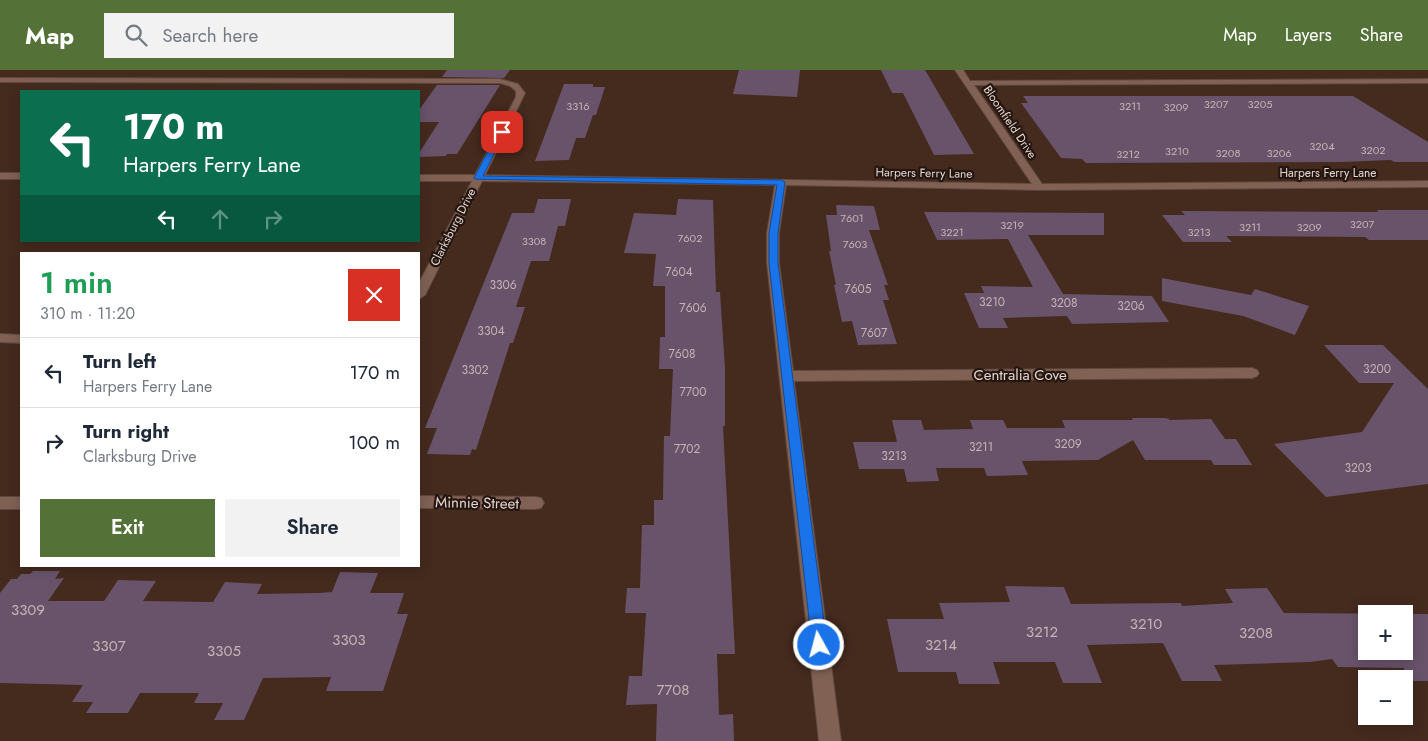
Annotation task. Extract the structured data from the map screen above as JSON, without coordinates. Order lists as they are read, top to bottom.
{
  "streets": {
    "street": [
      "Bloomfield Drive",
      "Harpers Ferry Lane",
      "Clarksburg Drive",
      "Centralia Cove",
      "Minnie Street"
    ]
  },
  "crossings": [
    ["Bloomfield Drive", "Harpers Ferry Lane"],
    ["Harpers Ferry Lane", "Clarksburg Drive"]
  ],
  "house_numbers": [
    "3207",
    "3205",
    "3316",
    "3211",
    "3209",
    "3204",
    "3202",
    "3210",
    "3208",
    "3206",
    "3212",
    "7601",
    "3207",
    "3219",
    "3211",
    "3209",
    "3221",
    "3213",
    "7602",
    "3308",
    "7603",
    "7604",
    "3306",
    "7605",
    "3210",
    "3208",
    "3206",
    "7606",
    "3304",
    "7607",
    "7608",
    "3200",
    "3302",
    "7700",
    "3209",
    "3211",
    "7702",
    "3213",
    "3203",
    "3309",
    "3210",
    "3212",
    "3208",
    "3303",
    "3214",
    "3307",
    "3305",
    "7708"
  ],
  "page": {
    "header": "Map",
    "search": "Search here",
    "nav": ["Map", "Layers", "Share"],
    "turn": ["170 m", "Harpers Ferry Lane"],
    "heading": ["1 min", "310 m · 11:20"],
    "list": [
      {
        "name": "Turn left",
        "note": "Harpers Ferry Lane",
        "value": "170 m"
      },
      {
        "name": "Turn right",
        "note": "Clarksburg Drive",
        "value": "100 m"
      }
    ],
    "buttons": ["Exit", "Share"],
    "map_buttons": ["+", "−"]
  }
}
